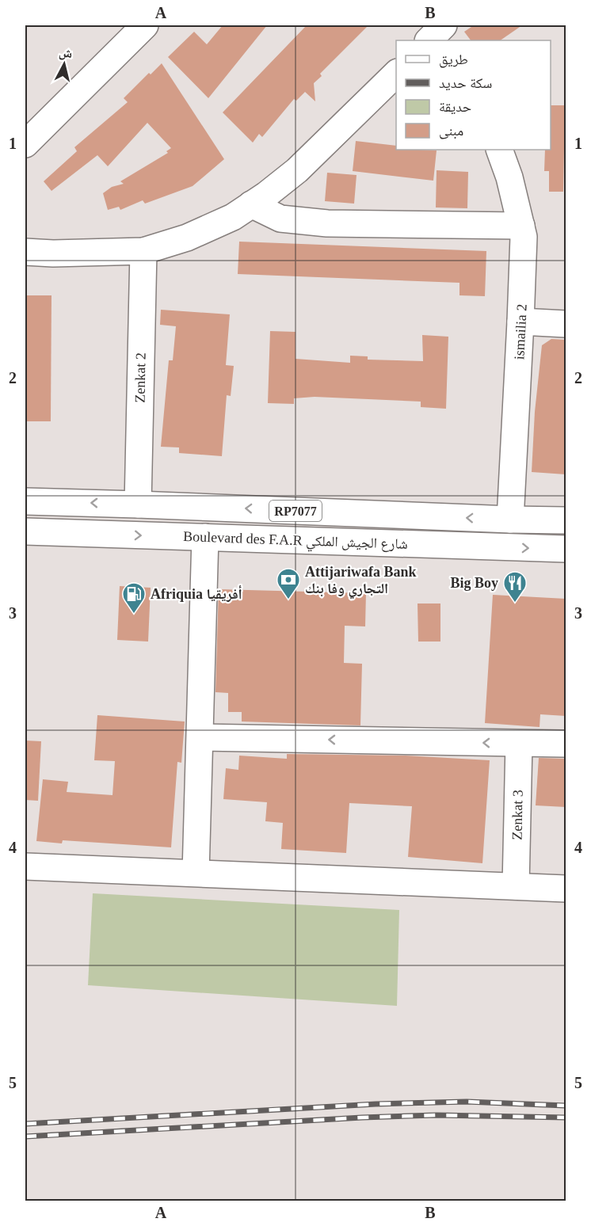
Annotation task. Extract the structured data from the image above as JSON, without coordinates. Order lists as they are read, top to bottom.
{
  "streets": {
    "street": [
      "ismailia 2",
      "Zenkat 2",
      "RP7077",
      "Boulevard des F.A.R شارع الجيش الملكي",
      "Zenkat 3"
    ]
  },
  "crossings": [
    ["ismailia 2", "Boulevard des F.A.R شارع الجيش الملكي"],
    ["Zenkat 2", "Boulevard des F.A.R شارع الجيش الملكي"]
  ],
  "places": {
    "bank": ["Attijariwafa Bank التجاري وفا بنك"],
    "restaurant": ["Big Boy"],
    "fuel station": ["Afriquia أفريقيا"]
  },
  "legend": [
    "طريق",
    "سكة حديد",
    "حديقة",
    "مبنى"
  ],
  "north": "top",
  "grid": {
    "columns": ["A", "B"],
    "rows": [
      "1",
      "2",
      "3",
      "4",
      "5"
    ]
  }
}
